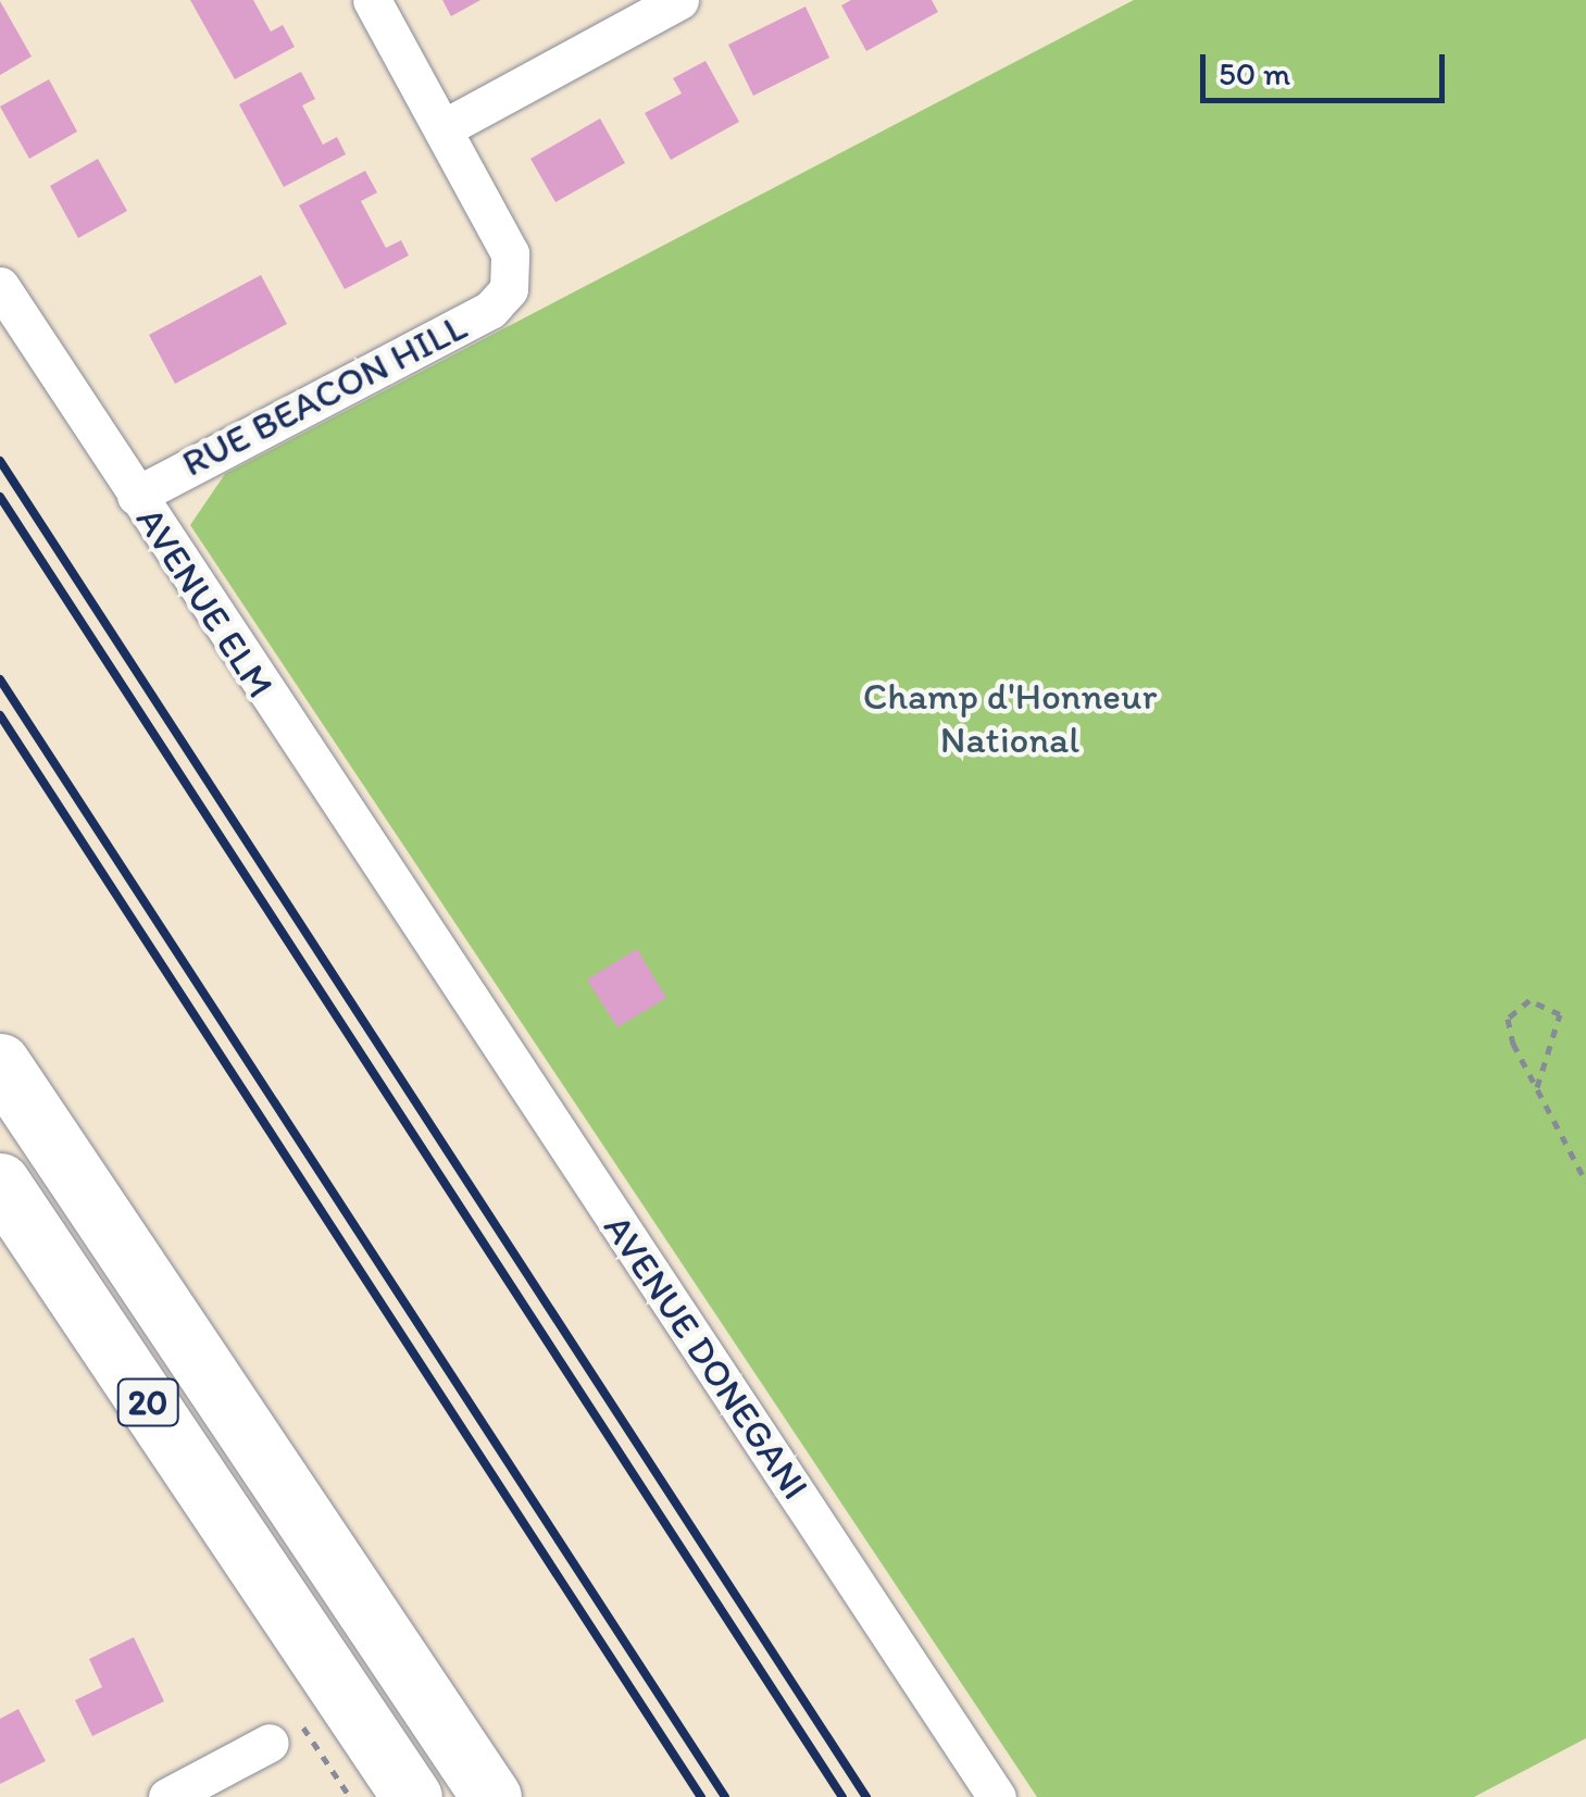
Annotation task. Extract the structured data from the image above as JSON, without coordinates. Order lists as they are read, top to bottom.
{
  "streets": {
    "highway": ["20"],
    "street": ["RUE BEACON HILL", "AVENUE ELM", "AVENUE DONEGANI"]
  },
  "crossings": [
    ["RUE BEACON HILL", "AVENUE ELM"],
    ["AVENUE ELM", "AVENUE DONEGANI"]
  ],
  "parks": ["Champ d'Honneur National"],
  "scale_bar": "50 m"
}
